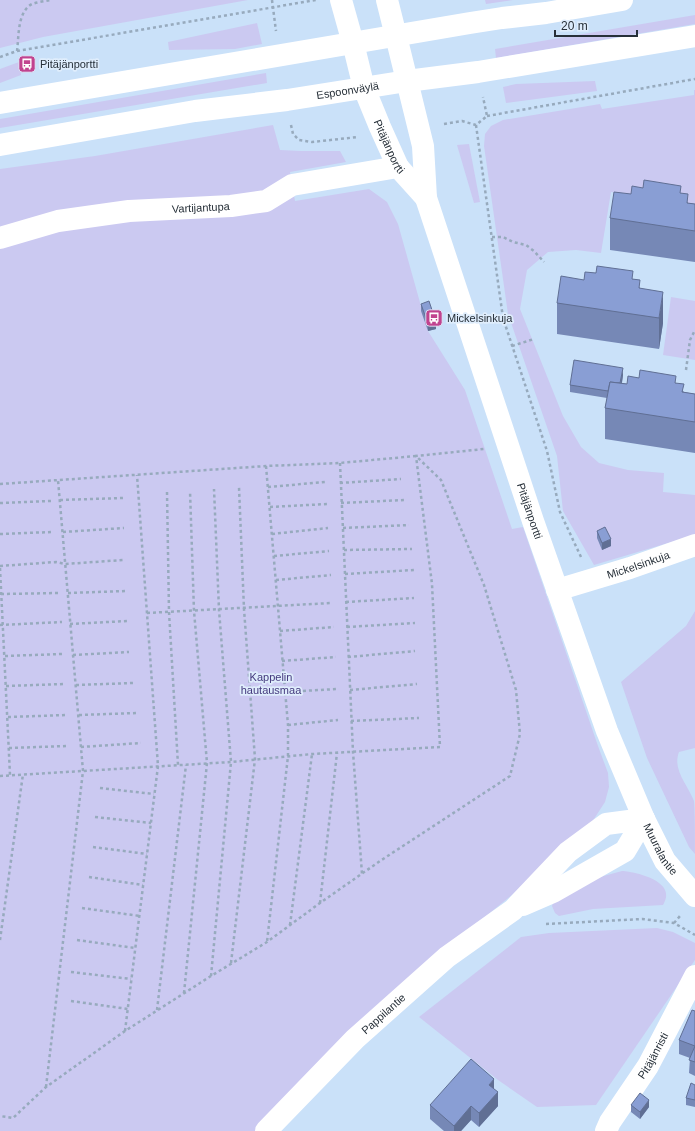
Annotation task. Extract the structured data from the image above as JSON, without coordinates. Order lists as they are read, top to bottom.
{
  "streets": {
    "street": [
      "Espoonväylä",
      "Pitäjänportti",
      "Vartijantupa",
      "Mickelsinkuja",
      "Muuralantie",
      "Pappilantie",
      "Pitäjänristi"
    ]
  },
  "crossings": [
    ["Espoonväylä", "Pitäjänportti"],
    ["Pitäjänportti", "Vartijantupa"],
    ["Pitäjänportti", "Mickelsinkuja"],
    ["Pitäjänportti", "Muuralantie"],
    ["Pitäjänportti", "Pappilantie"],
    ["Muuralantie", "Pappilantie"]
  ],
  "parks": ["Kappelin hautausmaa"],
  "places": {
    "bus stop": ["Pitäjänportti", "Mickelsinkuja"]
  },
  "scale_bar": "20 m"
}
